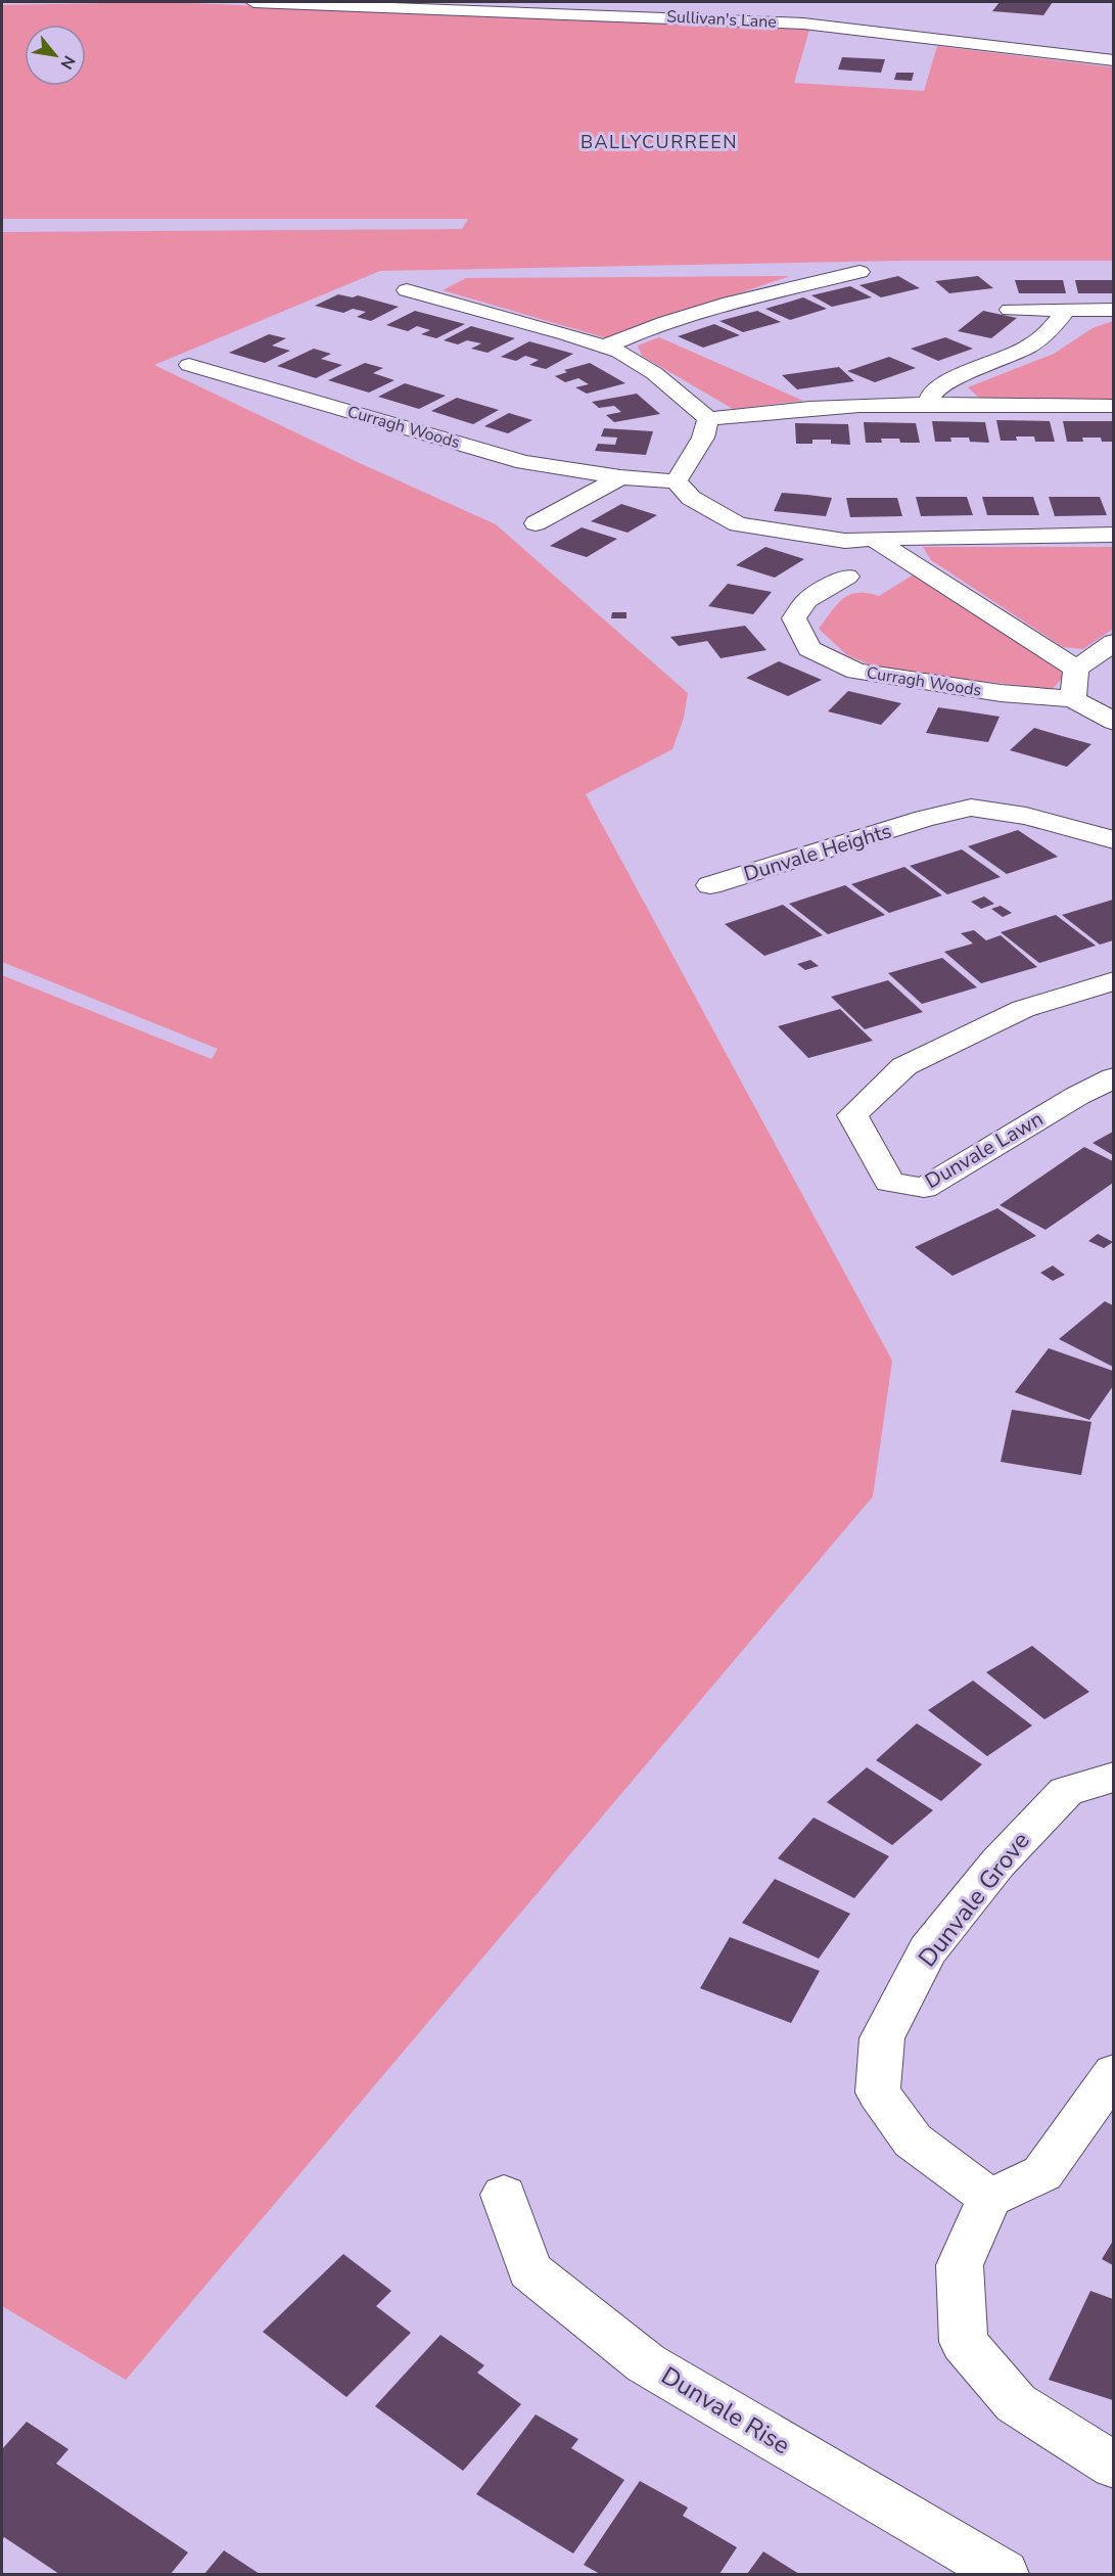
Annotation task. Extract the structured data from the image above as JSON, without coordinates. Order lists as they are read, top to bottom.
{
  "streets": {
    "street": [
      "Sullivan's Lane",
      "Curragh Woods",
      "Dunvale Heights",
      "Dunvale Lawn",
      "Dunvale Grove",
      "Dunvale Rise"
    ]
  },
  "districts": ["BALLYCURREEN"],
  "north": "bottom right"
}
